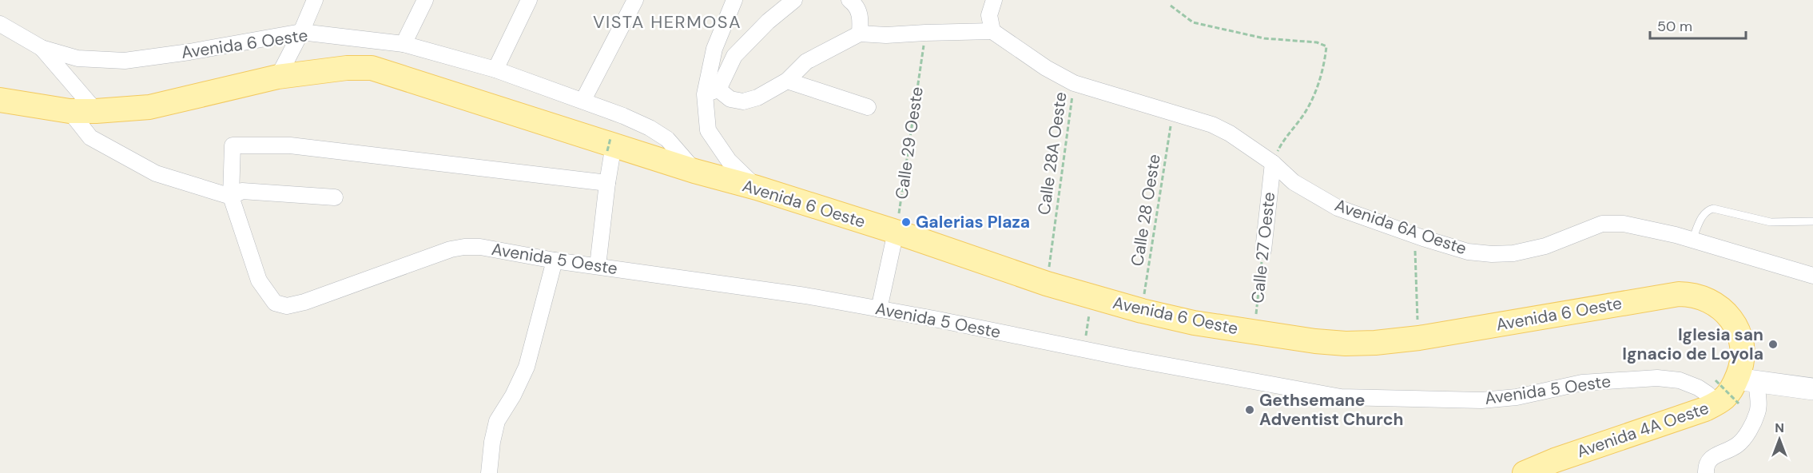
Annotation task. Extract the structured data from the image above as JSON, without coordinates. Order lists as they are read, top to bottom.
{
  "streets": {
    "main road": ["Avenida 6 Oeste", "Avenida 4A Oeste"],
    "street": ["Avenida 6A Oeste", "Calle 27 Oeste", "Avenida 5 Oeste"],
    "path": ["Calle 29 Oeste", "Calle 28A Oeste", "Calle 28 Oeste"]
  },
  "crossings": [
    ["Avenida 6 Oeste", "Calle 29 Oeste"],
    ["Avenida 6 Oeste", "Calle 28A Oeste"],
    ["Avenida 6 Oeste", "Calle 28 Oeste"],
    ["Avenida 6 Oeste", "Calle 27 Oeste"],
    ["Avenida 6 Oeste", "Avenida 5 Oeste"],
    ["Avenida 6 Oeste", "Avenida 4A Oeste"],
    ["Calle 28A Oeste", "Avenida 6A Oeste"],
    ["Calle 28 Oeste", "Avenida 6A Oeste"],
    ["Avenida 6A Oeste", "Calle 27 Oeste"],
    ["Avenida 5 Oeste", "Avenida 4A Oeste"]
  ],
  "districts": ["VISTA HERMOSA"],
  "places": ["Galerias Plaza", "Iglesia san Ignacio de Loyola", "Gethsemane Adventist Church"],
  "scale_bar": "50 m",
  "north": "top"
}
